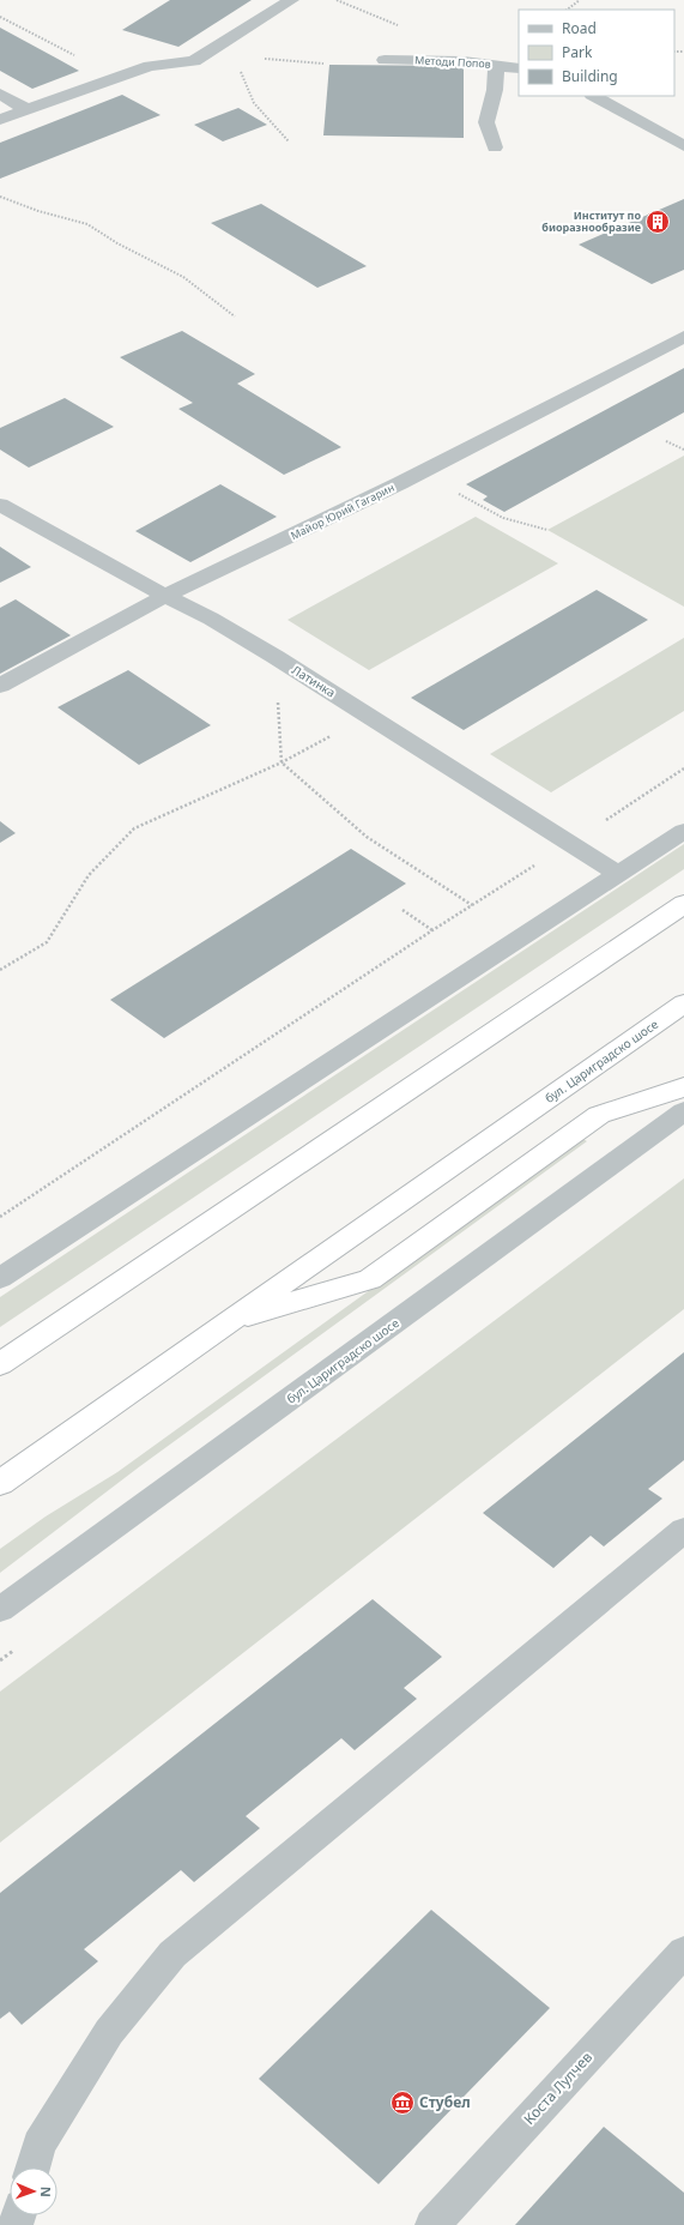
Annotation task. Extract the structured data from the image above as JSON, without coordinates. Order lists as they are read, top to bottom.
{
  "streets": {
    "highway": ["бул. Цариградско шосе"],
    "street": [
      "Методи Попов",
      "Майор Юрий Гагарин",
      "Латинка",
      "Коста Лулчев"
    ]
  },
  "crossings": [
    ["Майор Юрий Гагарин", "Латинка"]
  ],
  "places": {
    "building": ["Институт по биоразнообразие"],
    "museum": ["Стубел"]
  },
  "legend": ["Road", "Park", "Building"],
  "north": "right"
}
